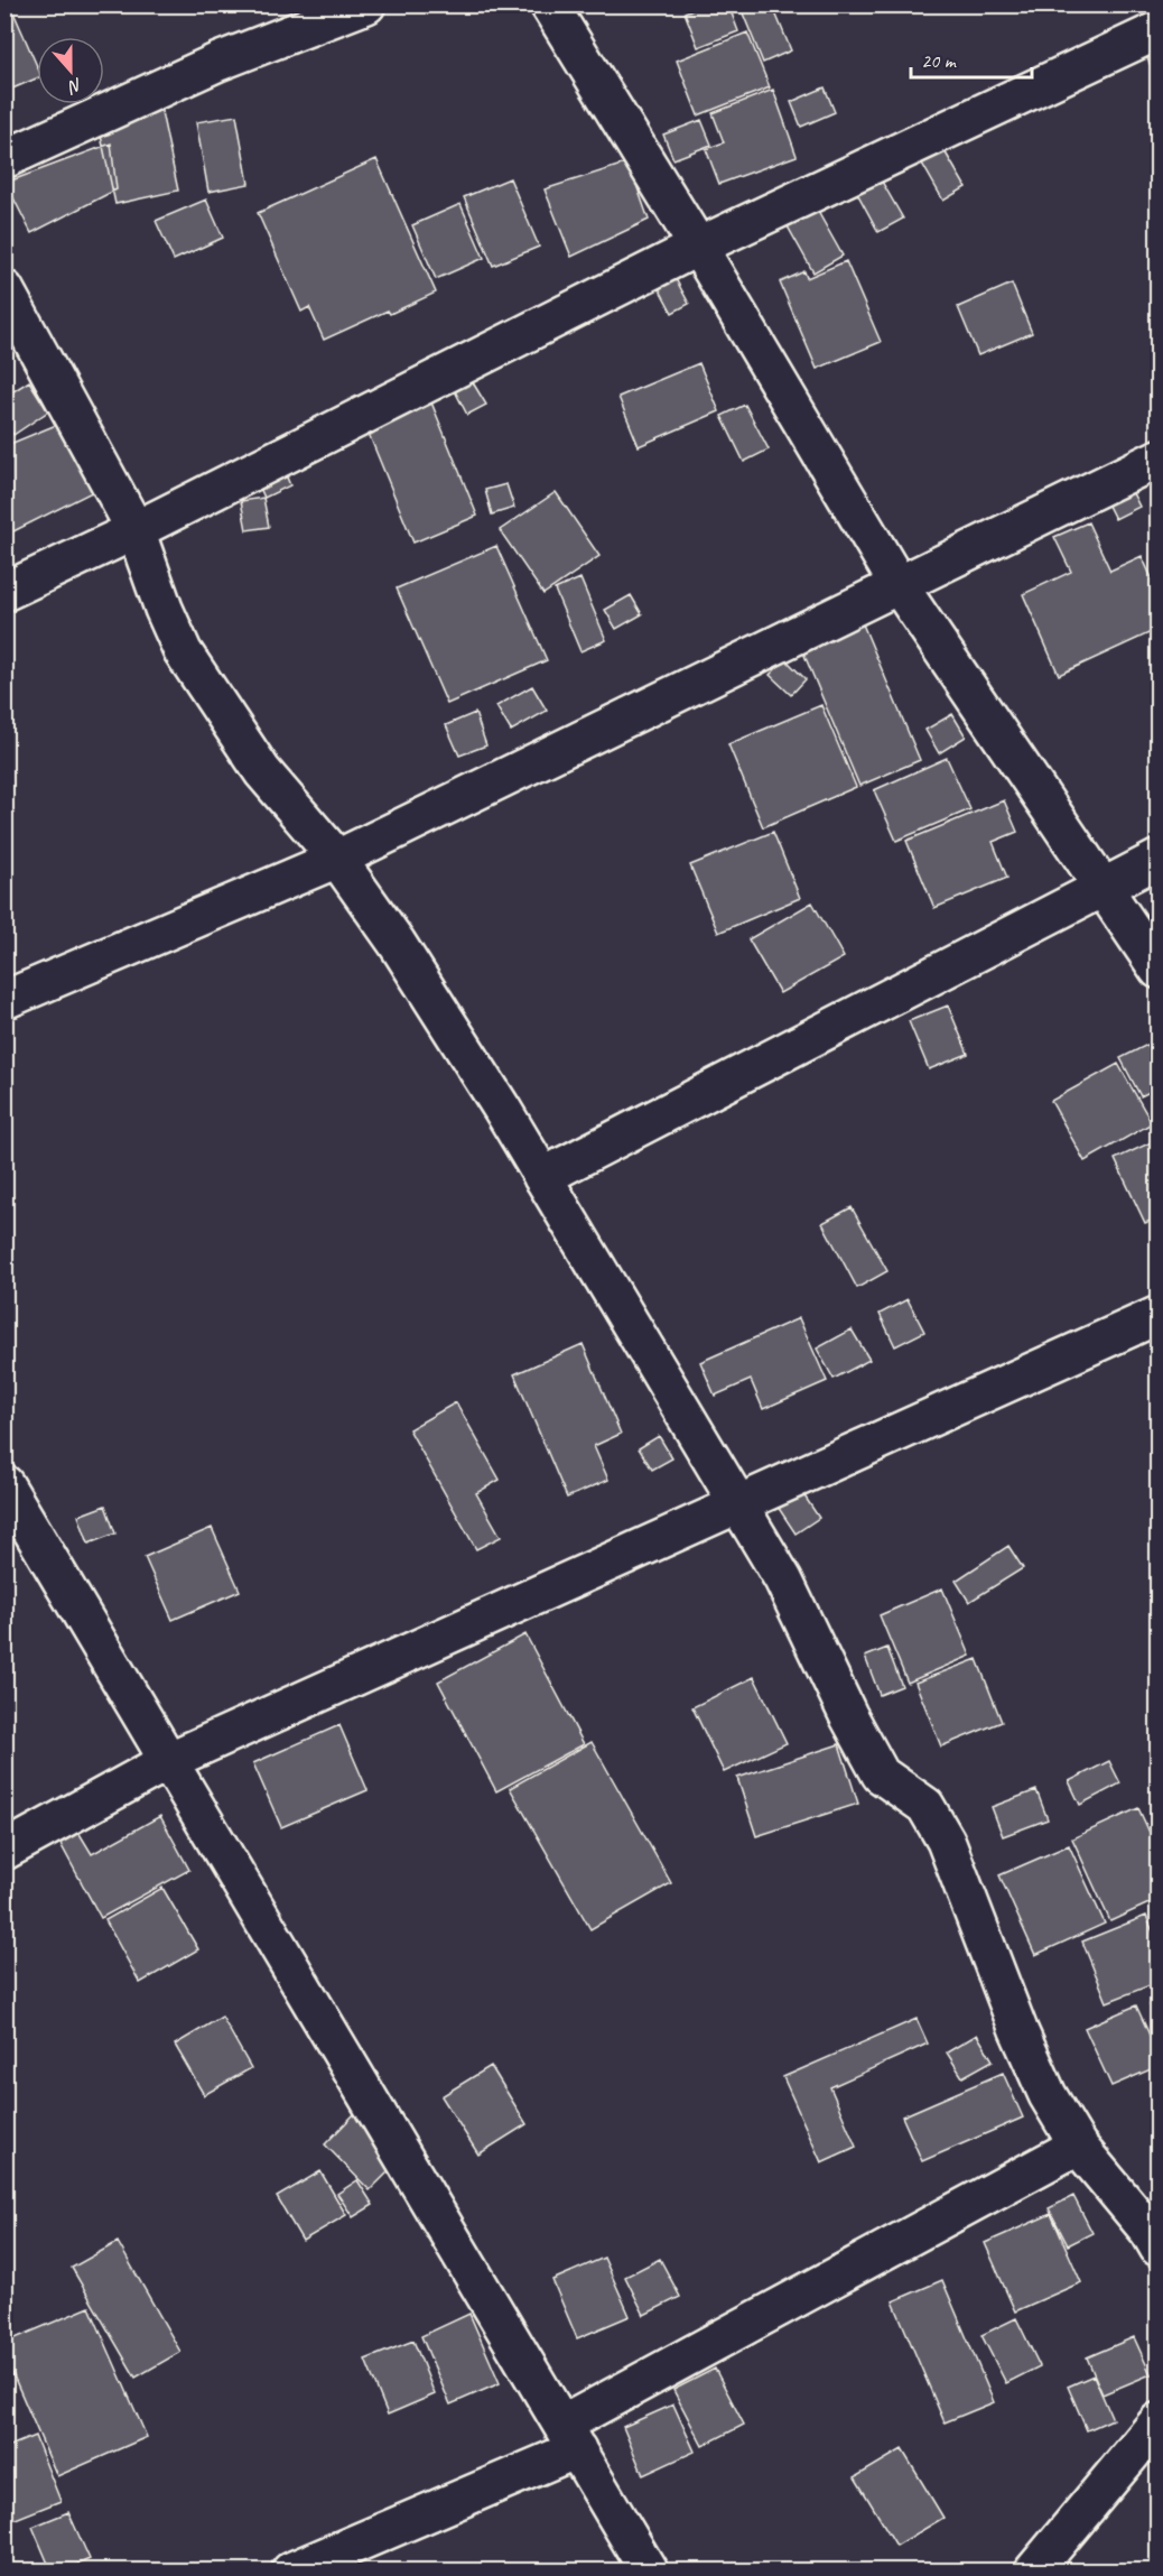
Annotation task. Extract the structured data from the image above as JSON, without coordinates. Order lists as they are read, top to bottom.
{
  "scale_bar": "20 m",
  "north": "bottom"
}
